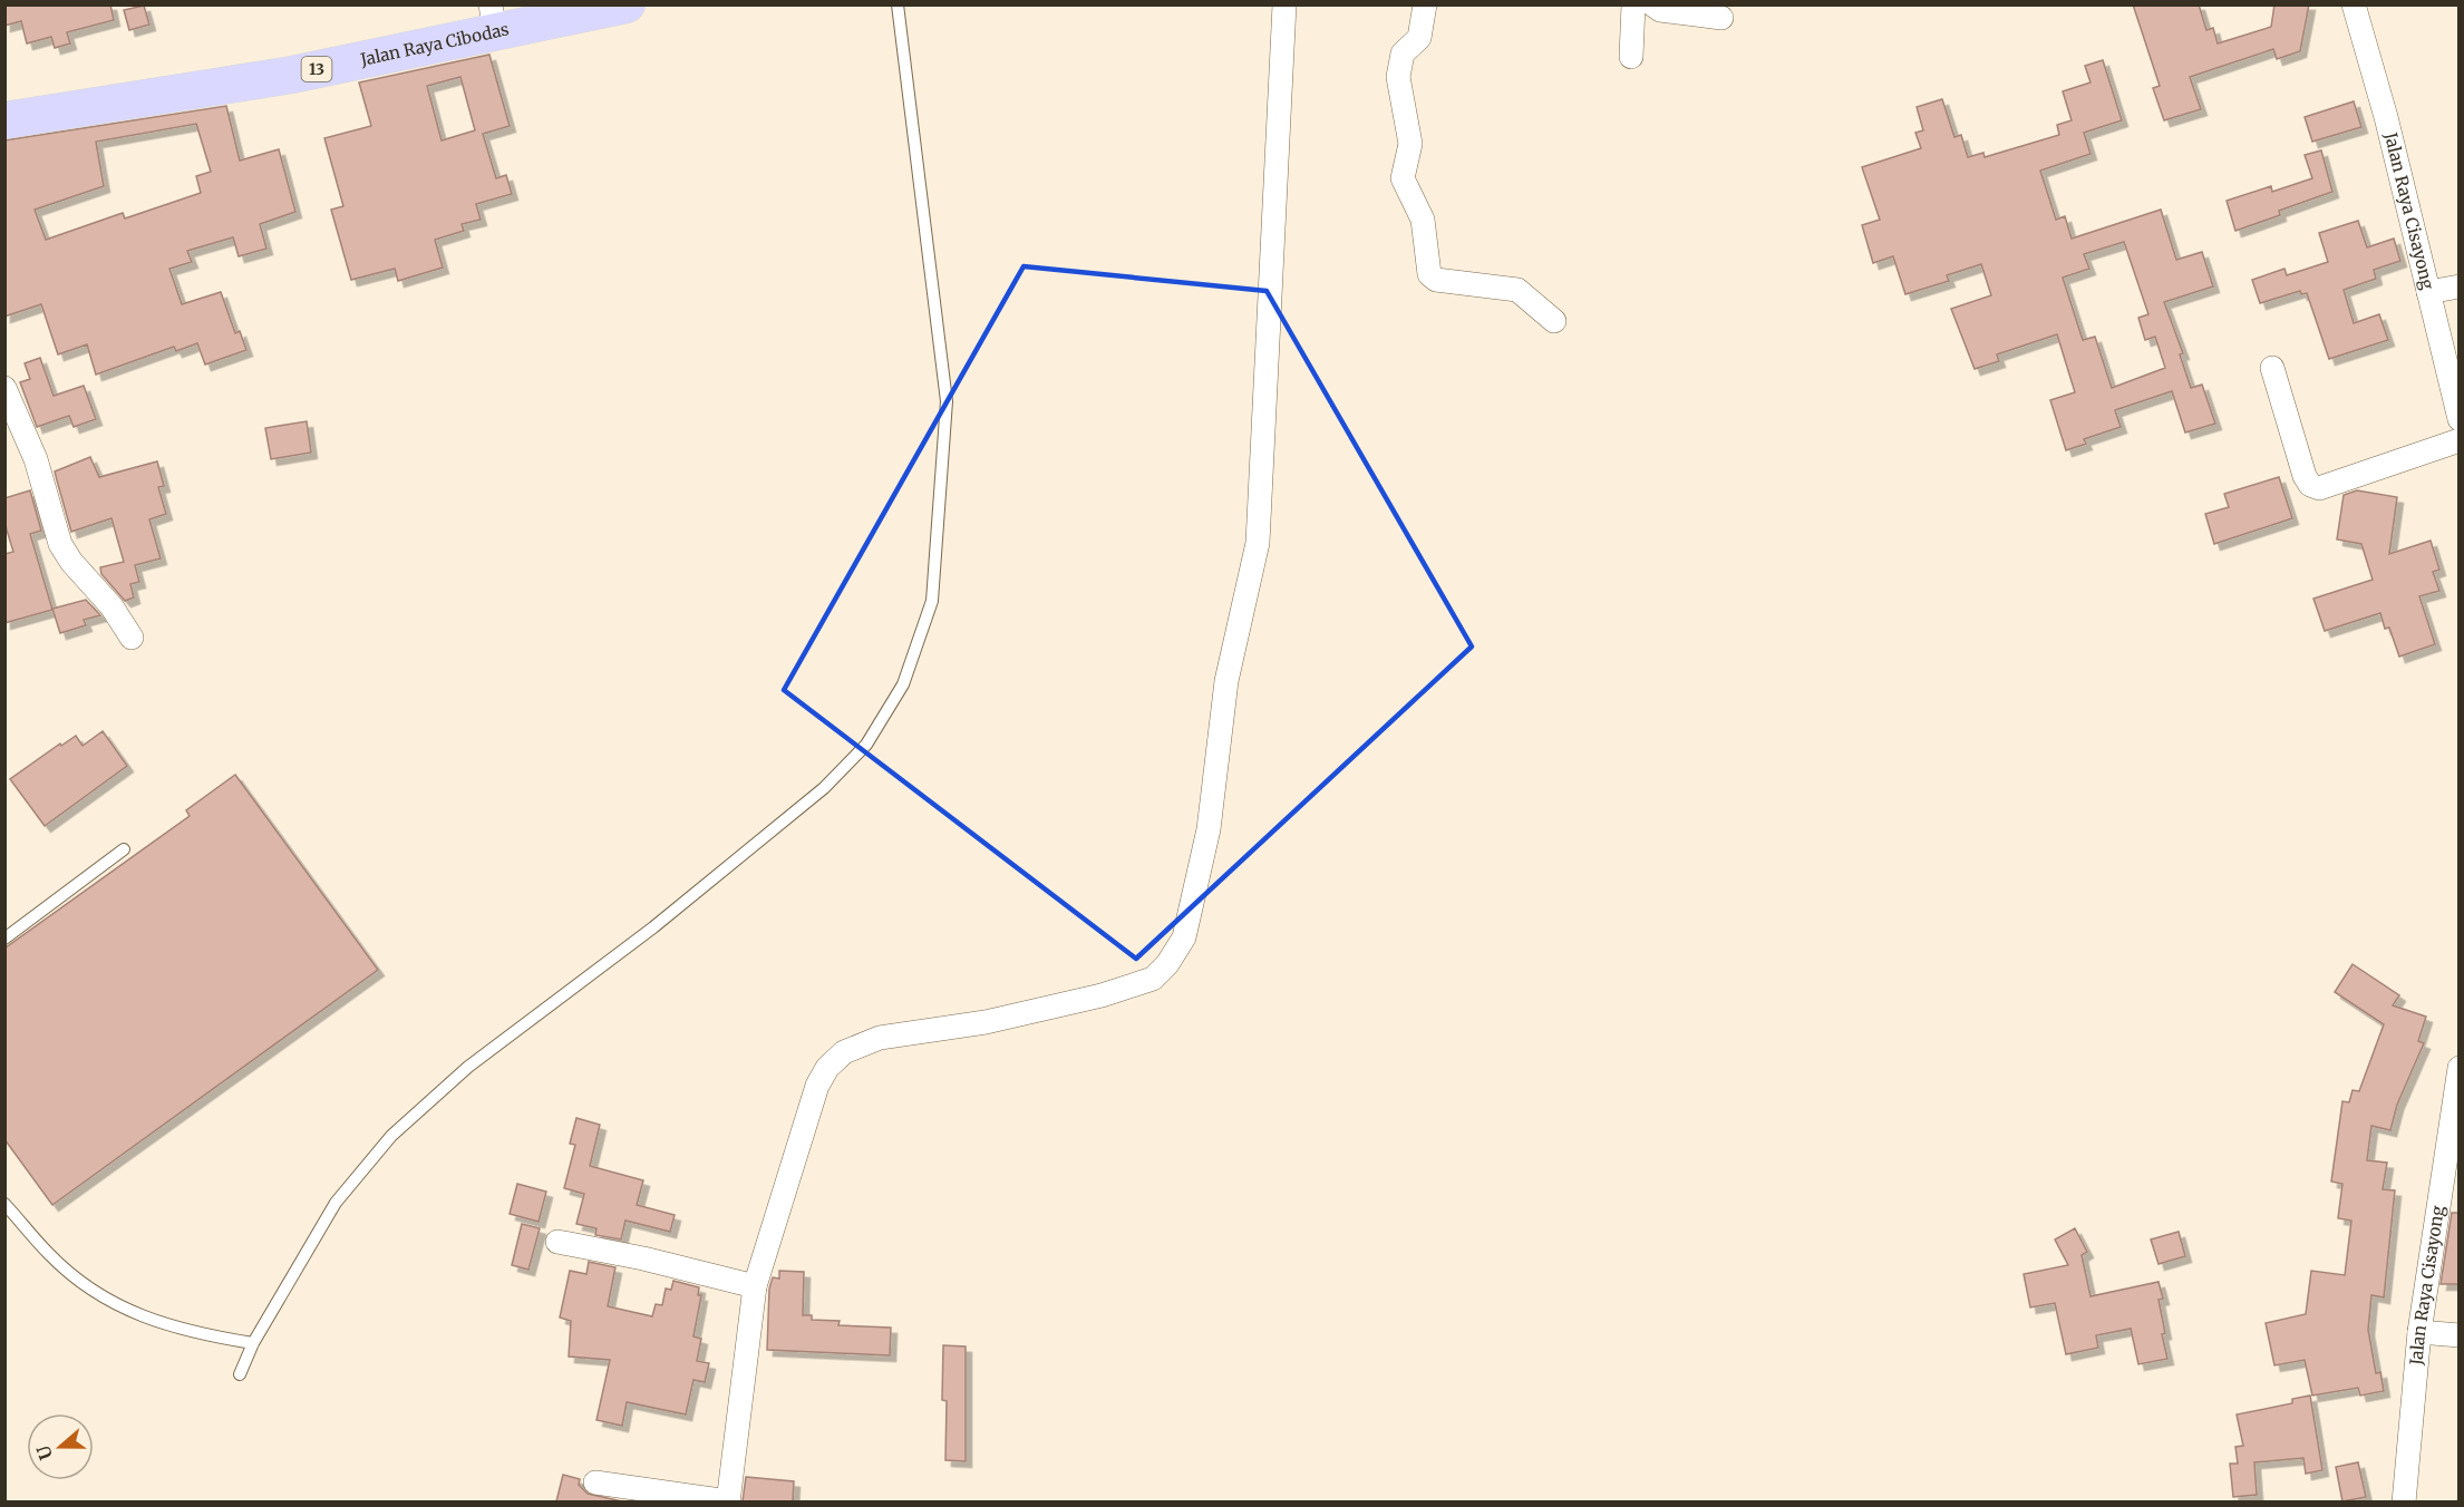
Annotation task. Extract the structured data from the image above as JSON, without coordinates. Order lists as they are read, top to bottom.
{
  "streets": {
    "highway": ["Jalan Raya Cibodas", "13"],
    "street": ["Jalan Raya Cisayong"]
  },
  "north": "left"
}
